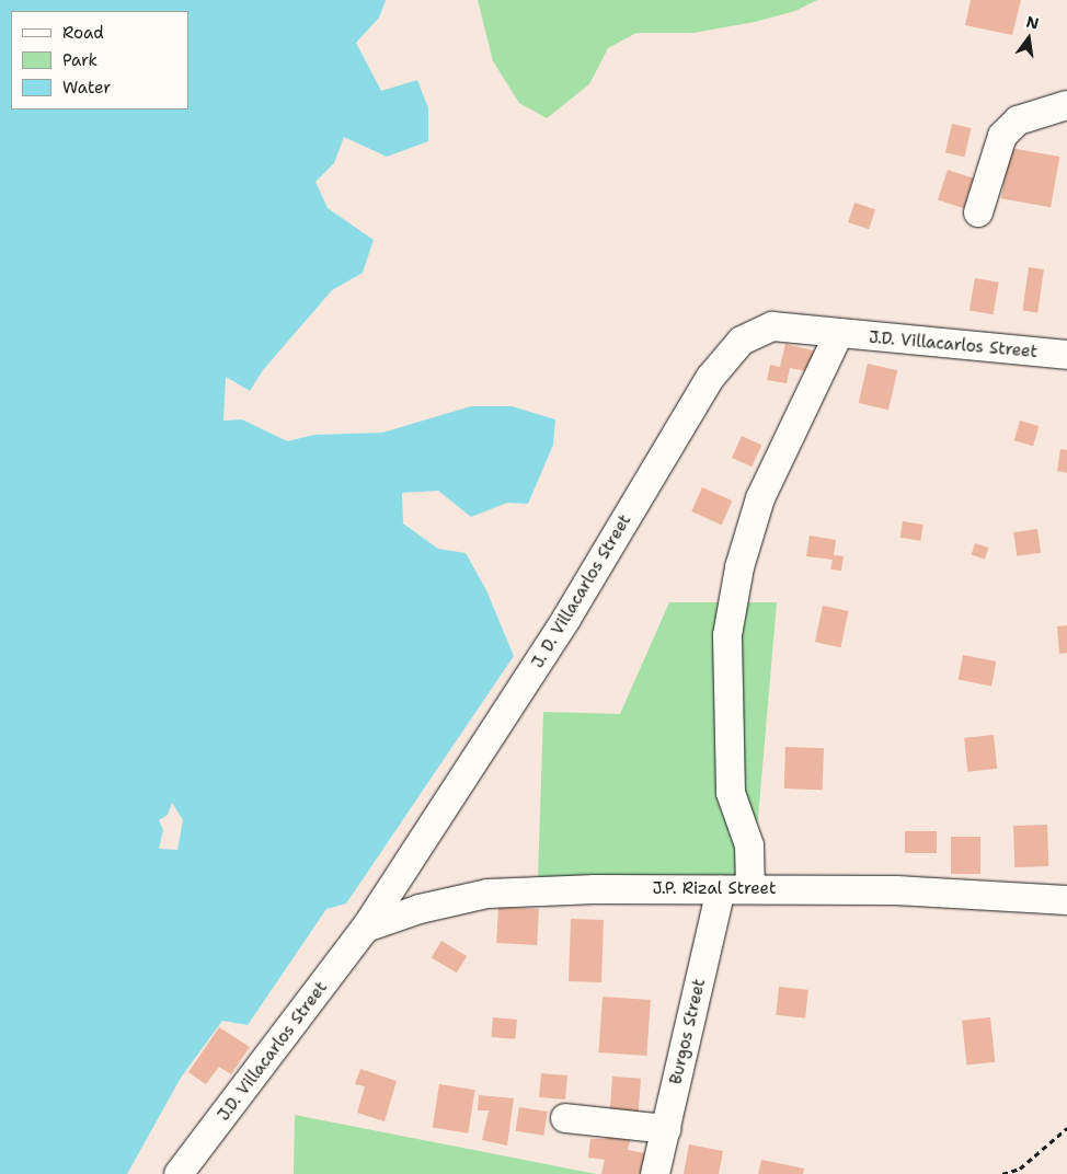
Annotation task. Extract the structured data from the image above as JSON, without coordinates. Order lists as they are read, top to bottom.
{
  "streets": {
    "street": [
      "J.D. Villacarlos Street",
      "J. D. Villacarlos Street",
      "J.P. Rizal Street",
      "Burgos Street"
    ]
  },
  "crossings": [
    ["J.D. Villacarlos Street", "J. D. Villacarlos Street"],
    ["J.D. Villacarlos Street", "J.P. Rizal Street"],
    ["J. D. Villacarlos Street", "J.P. Rizal Street"],
    ["J.P. Rizal Street", "Burgos Street"]
  ],
  "legend": ["Road", "Park", "Water"],
  "north": "top"
}
